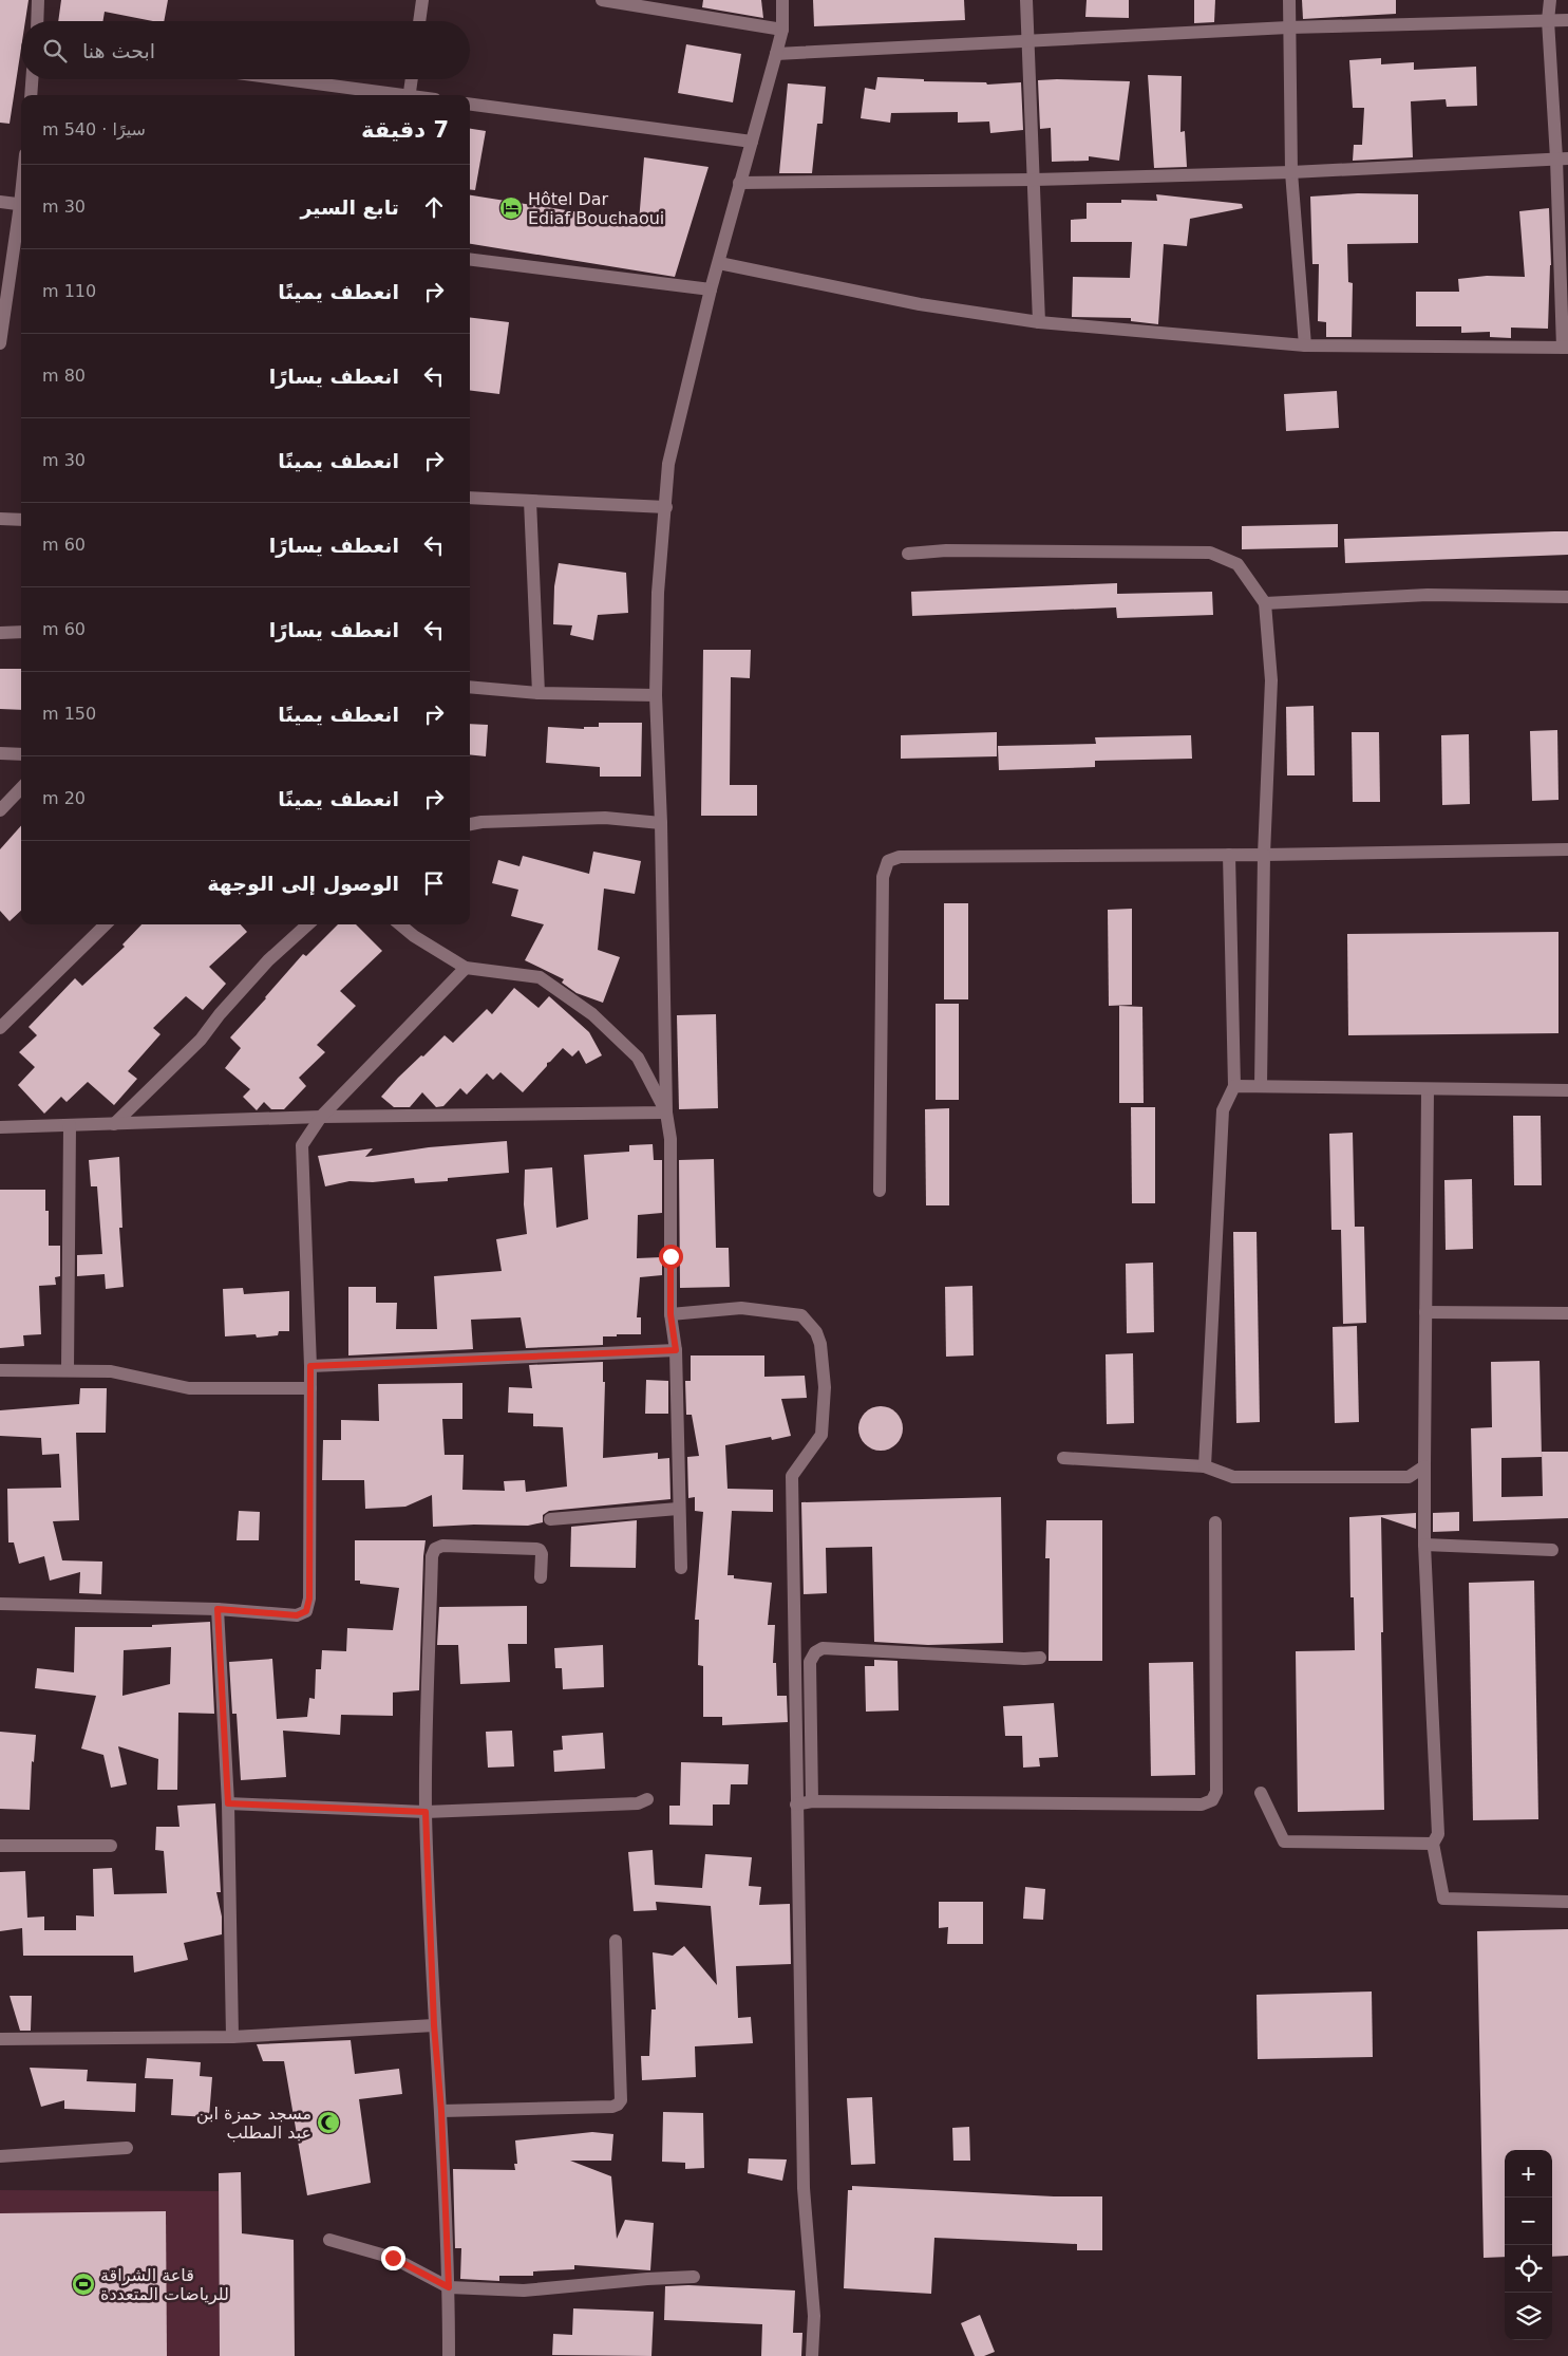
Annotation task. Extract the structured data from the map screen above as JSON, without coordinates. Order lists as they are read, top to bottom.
{
  "places": {
    "hotel": ["Hôtel Dar Ediaf Bouchaoui"],
    "mosque": ["مسجد حمزة ابن عبد المطلب"],
    "sports": ["قاعة الشراقة للرياضات المتعددة"]
  },
  "page": {
    "search": "ابحث هنا",
    "heading": ["7 دقيقة", "سيرًا · 540 m"],
    "list": [
      ["تابع السير", "30 m"],
      ["انعطف يمينًا", "110 m"],
      ["انعطف يسارًا", "80 m"],
      ["انعطف يمينًا", "30 m"],
      ["انعطف يسارًا", "60 m"],
      ["انعطف يسارًا", "60 m"],
      ["انعطف يمينًا", "150 m"],
      ["انعطف يمينًا", "20 m"],
      "الوصول إلى الوجهة"
    ],
    "map_buttons": ["+", "−"]
  }
}
